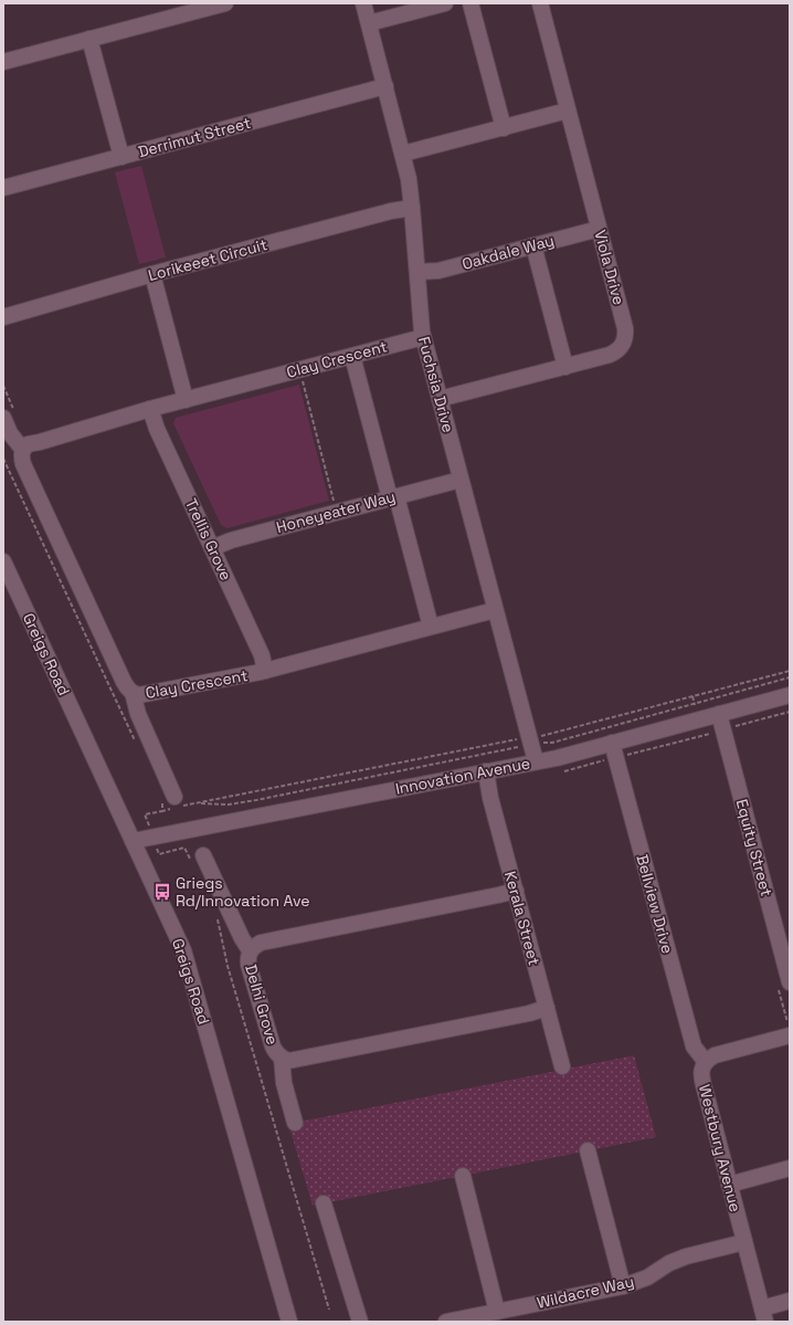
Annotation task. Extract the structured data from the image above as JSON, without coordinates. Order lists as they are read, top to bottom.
{
  "streets": {
    "street": [
      "Derrimut Street",
      "Oakdale Way",
      "Lorikeeet Circuit",
      "Viola Drive",
      "Clay Crescent",
      "Fuchsia Drive",
      "Honeyeater Way",
      "Trellis Grove",
      "Greigs Road",
      "Innovation Avenue",
      "Equity Street",
      "Bellview Drive",
      "Kerala Street",
      "Delhi Grove",
      "Westbury Avenue",
      "Wildacre Way"
    ]
  },
  "crossings": [
    ["Derrimut Street", "Fuchsia Drive"],
    ["Oakdale Way", "Viola Drive"],
    ["Oakdale Way", "Fuchsia Drive"],
    ["Lorikeeet Circuit", "Fuchsia Drive"],
    ["Viola Drive", "Fuchsia Drive"],
    ["Clay Crescent", "Fuchsia Drive"],
    ["Clay Crescent", "Trellis Grove"],
    ["Fuchsia Drive", "Honeyeater Way"],
    ["Fuchsia Drive", "Innovation Avenue"],
    ["Honeyeater Way", "Trellis Grove"],
    ["Greigs Road", "Innovation Avenue"],
    ["Innovation Avenue", "Equity Street"],
    ["Innovation Avenue", "Bellview Drive"],
    ["Innovation Avenue", "Kerala Street"],
    ["Bellview Drive", "Westbury Avenue"],
    ["Kerala Street", "Delhi Grove"],
    ["Westbury Avenue", "Wildacre Way"]
  ],
  "places": {
    "bus stop": ["Griegs Rd/Innovation Ave"]
  }
}
